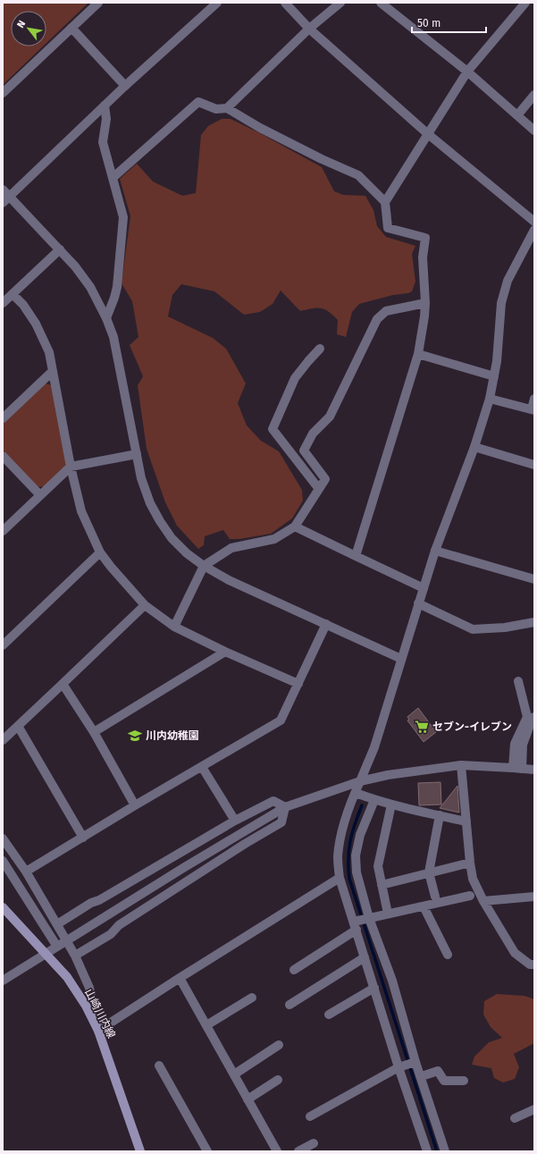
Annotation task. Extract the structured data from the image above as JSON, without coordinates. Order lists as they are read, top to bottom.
{
  "streets": {
    "main road": ["山崎川内線"]
  },
  "places": {
    "supermarket": ["セブン-イレブン"],
    "school or university": ["川内幼稚園"]
  },
  "scale_bar": "50 m",
  "north": "top left"
}
